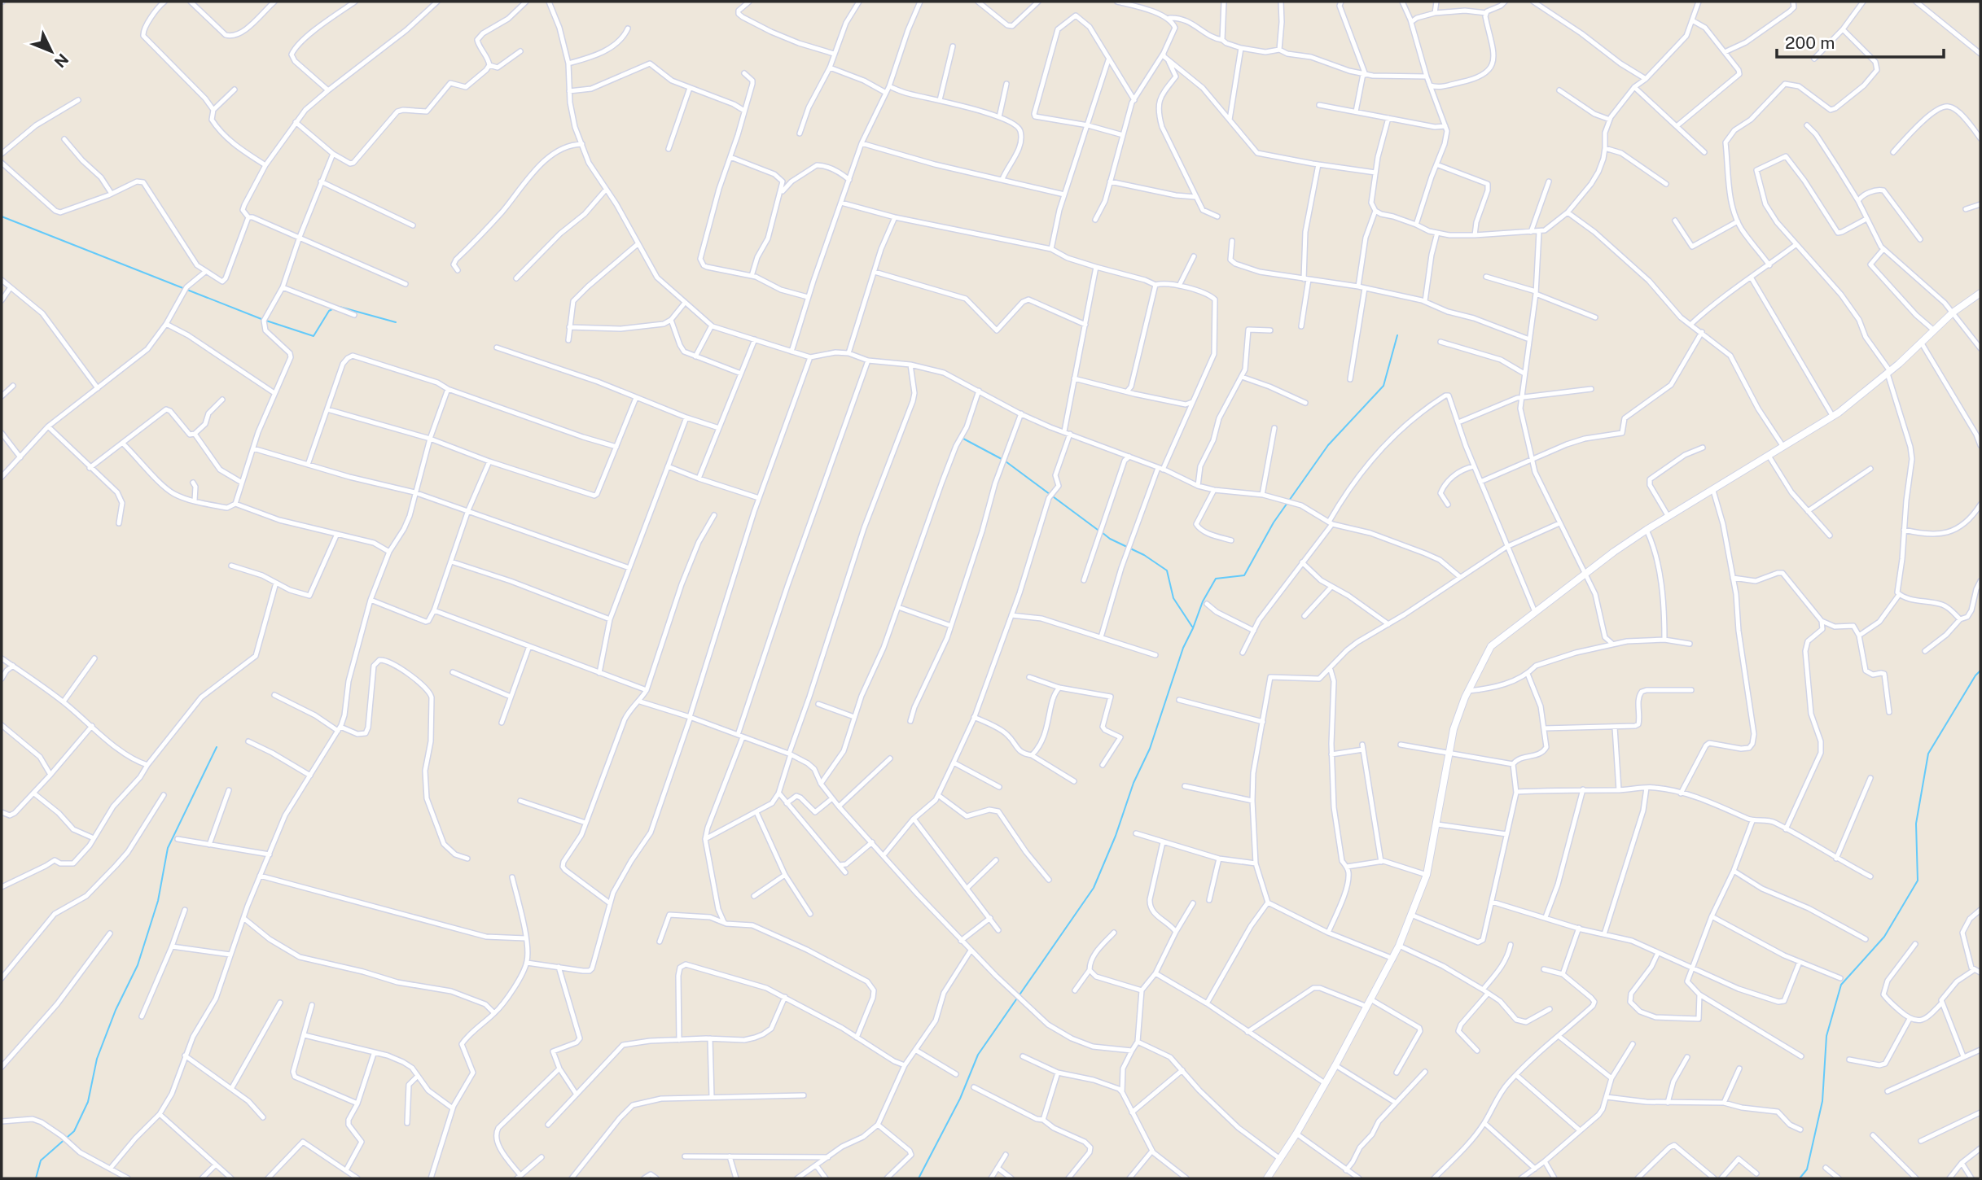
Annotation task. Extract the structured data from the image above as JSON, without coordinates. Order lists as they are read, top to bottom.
{
  "scale_bar": "200 m",
  "north": "bottom right"
}
